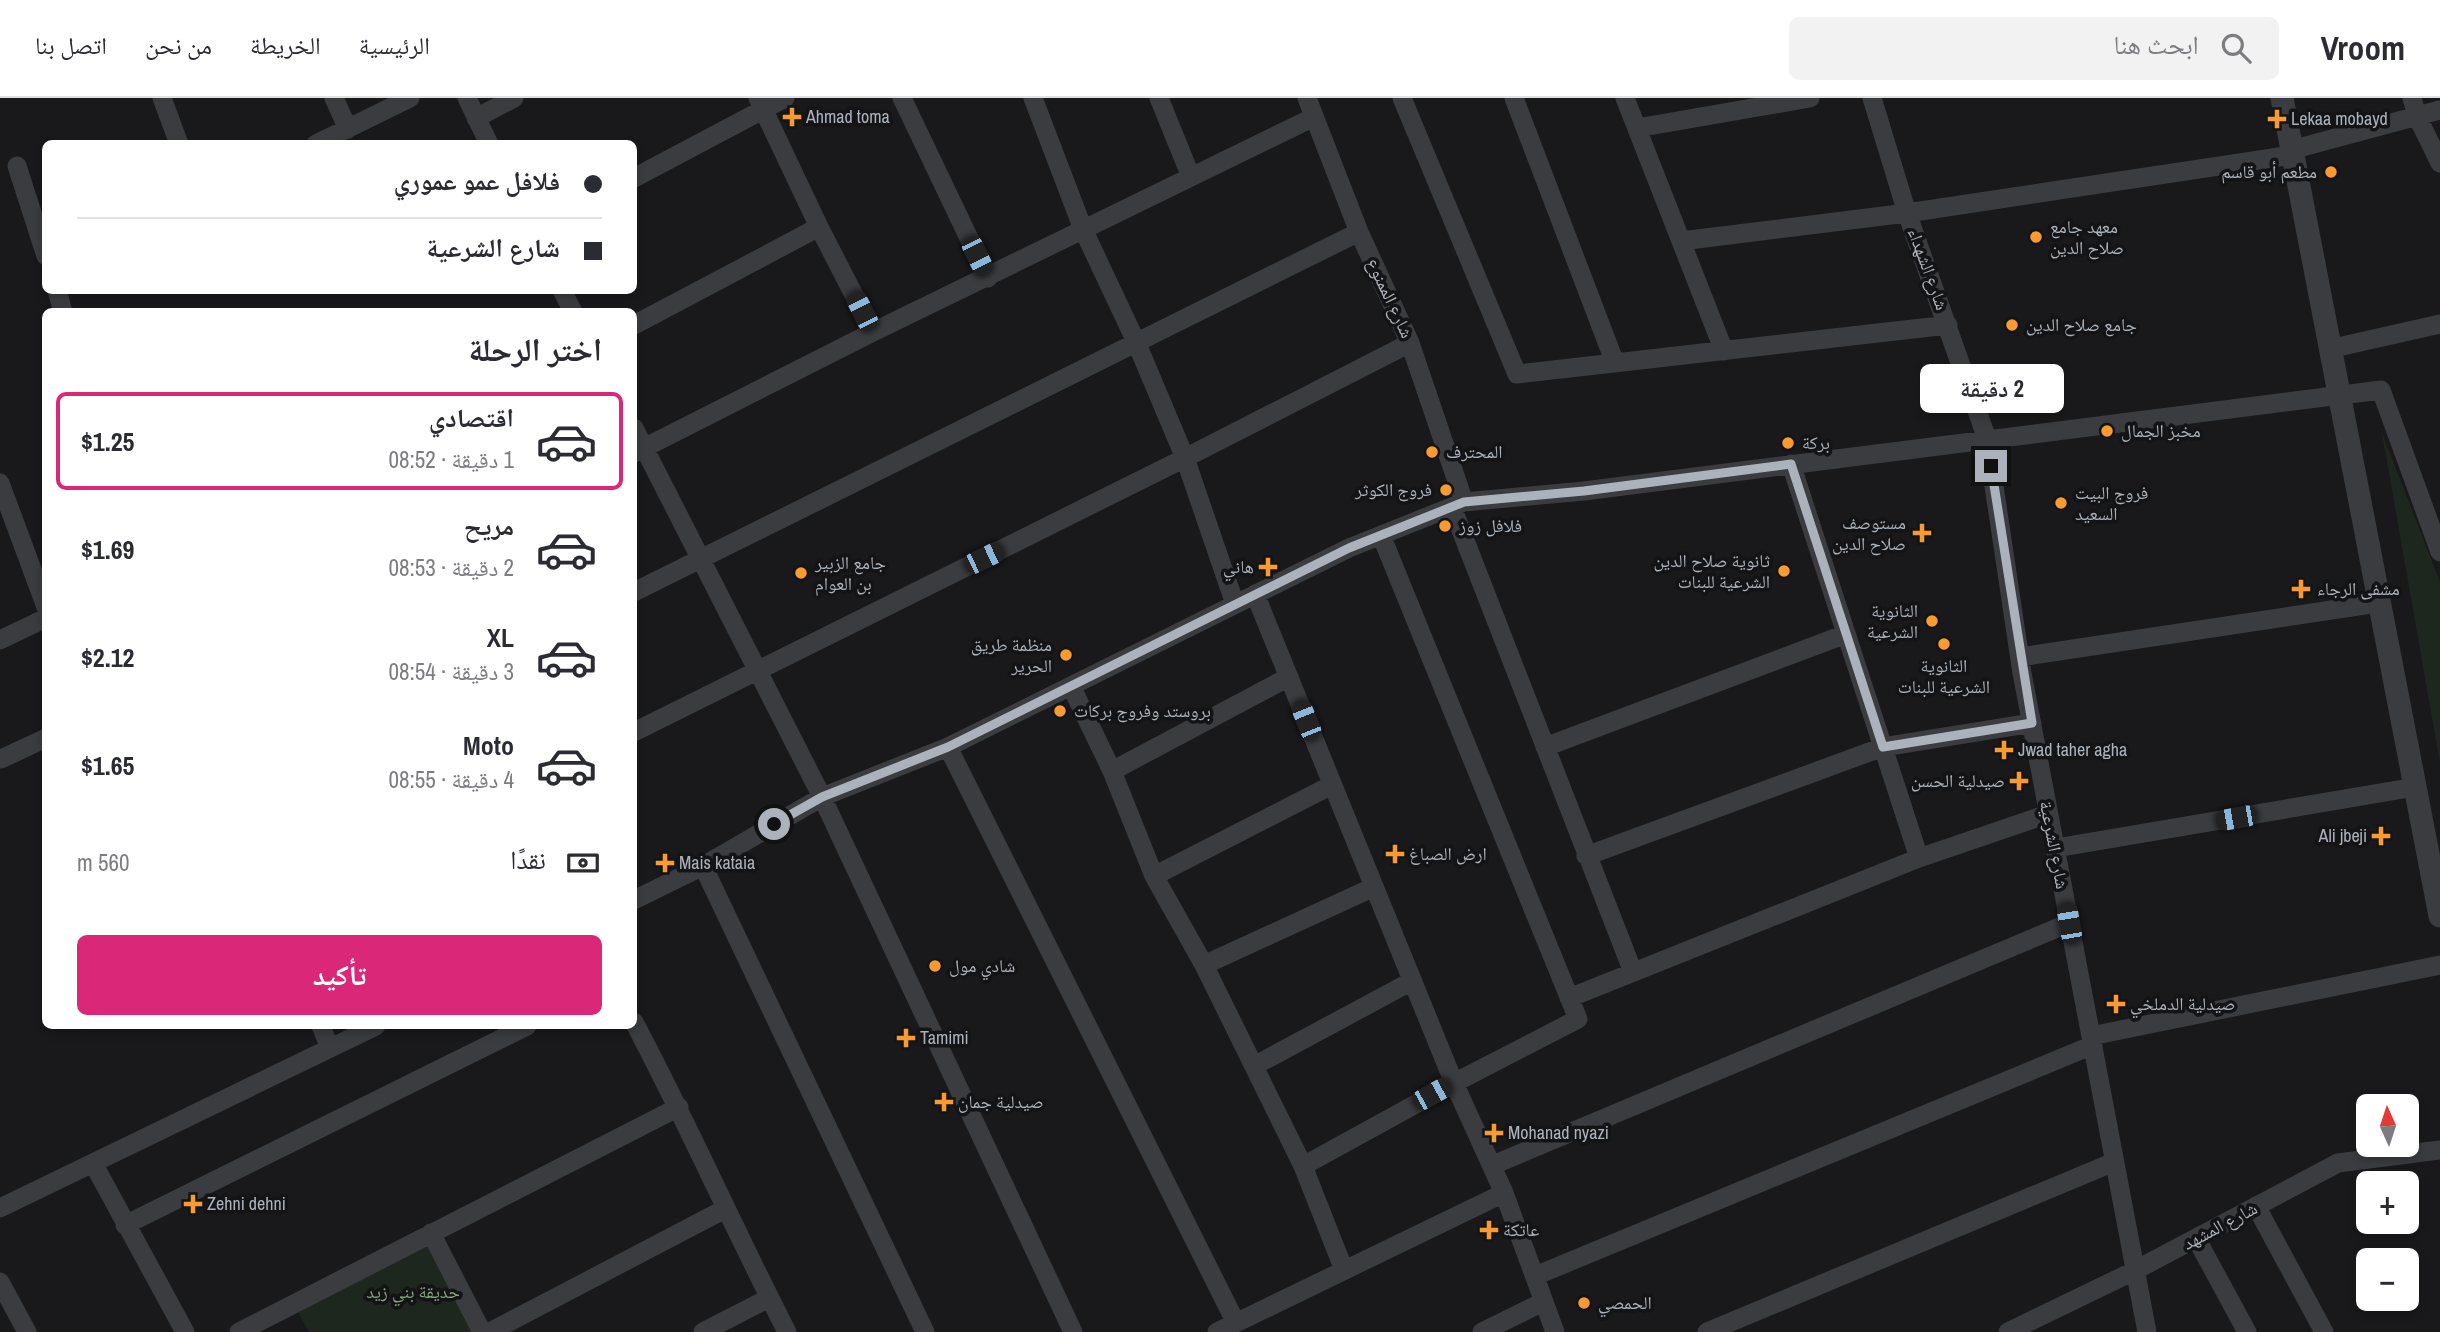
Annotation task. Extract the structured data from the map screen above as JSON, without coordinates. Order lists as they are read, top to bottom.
{
  "streets": {
    "street": [
      "شارع الشهداء",
      "شارع الممنوع",
      "شارع الشرعية",
      "شارع المشهد"
    ]
  },
  "crossings": [
    ["شارع الشهداء", "شارع الشرعية"],
    ["شارع الشرعية", "شارع المشهد"]
  ],
  "parks": ["حديقة بني زيد"],
  "places": {
    "health": [
      "Ahmad toma",
      "Lekaa mobayd",
      "مستوصف صلاح الدين",
      "هاني",
      "مشفى الرجاء",
      "Jwad taher agha",
      "صيدلية الحسن",
      "Ali jbeji",
      "ارض الصباغ",
      "Mais kataia",
      "صيدلية الدملخي",
      "Tamimi",
      "صيدلية جمان",
      "Mohanad nyazi",
      "Zehni dehni",
      "عاتكة"
    ],
    "other": [
      "مطعم أبو قاسم",
      "معهد جامع صلاح الدين",
      "جامع صلاح الدين",
      "مخبز الجمال",
      "بركة",
      "المحترف",
      "فروج الكوثر",
      "فروج البيت السعيد",
      "فلافل زوز",
      "ثانوية صلاح الدين الشرعية للبنات",
      "جامع الزبير بن العوام",
      "الثانوية الشرعية",
      "الثانوية الشرعية للبنات",
      "منظمة طريق الحرير",
      "بروستد وفروج بركات",
      "شادي مول",
      "الحمصي"
    ]
  },
  "north": "top",
  "page": {
    "header": "Vroom",
    "search": "ابحث هنا",
    "nav": [
      "الرئيسية",
      "الخريطة",
      "من نحن",
      "اتصل بنا"
    ],
    "banner": ["فلافل عمو عموري", "شارع الشرعية"],
    "heading": "اختر الرحلة",
    "bubble": "2 دقيقة",
    "list": [
      {
        "name": "اقتصادي",
        "note": "1 دقيقة · 08:52",
        "value": "$1.25"
      },
      {
        "name": "مريح",
        "note": "2 دقيقة · 08:53",
        "value": "$1.69"
      },
      {
        "name": "XL",
        "note": "3 دقيقة · 08:54",
        "value": "$2.12"
      },
      {
        "name": "Moto",
        "note": "4 دقيقة · 08:55",
        "value": "$1.65"
      }
    ],
    "pay": ["نقدًا", "560 m"],
    "buttons": "تأكيد",
    "map_buttons": ["+", "−"]
  }
}
